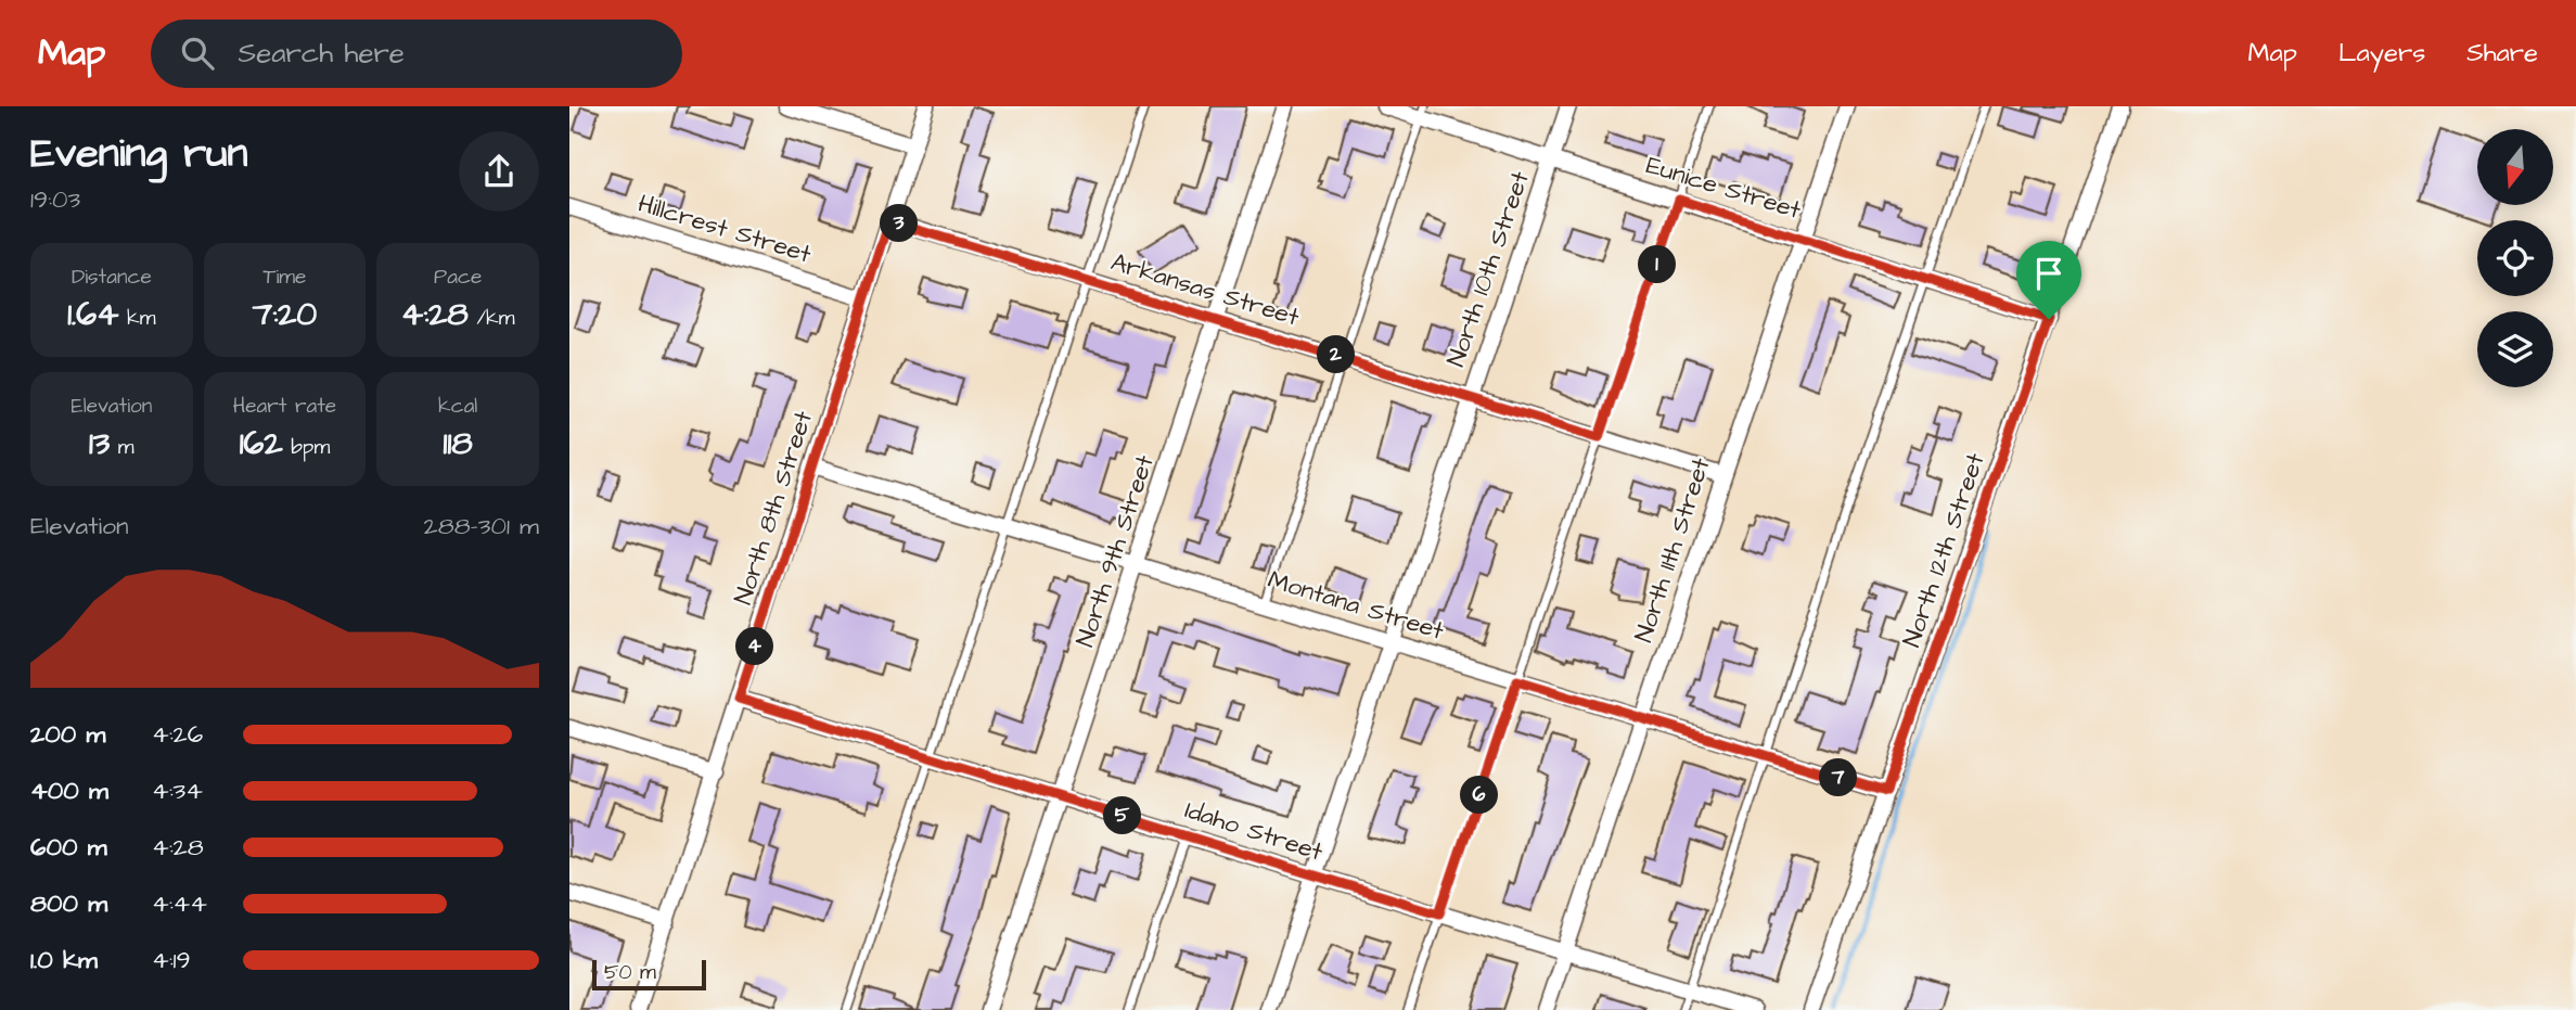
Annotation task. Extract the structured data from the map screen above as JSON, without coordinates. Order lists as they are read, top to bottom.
{
  "streets": {
    "street": [
      "Eunice Street",
      "Hillcrest Street",
      "North 10th Street",
      "Arkansas Street",
      "North 8th Street",
      "North 11th Street",
      "North 12th Street",
      "North 9th Street",
      "Montana Street",
      "Idaho Street"
    ]
  },
  "crossings": [
    ["Eunice Street", "North 10th Street"],
    ["Eunice Street", "North 11th Street"],
    ["Eunice Street", "North 12th Street"],
    ["Hillcrest Street", "North 8th Street"],
    ["North 10th Street", "Arkansas Street"],
    ["North 10th Street", "Montana Street"],
    ["North 10th Street", "Idaho Street"],
    ["Arkansas Street", "North 8th Street"],
    ["Arkansas Street", "North 11th Street"],
    ["Arkansas Street", "North 9th Street"],
    ["North 8th Street", "Montana Street"],
    ["North 8th Street", "Idaho Street"],
    ["North 11th Street", "Montana Street"],
    ["North 11th Street", "Idaho Street"],
    ["North 12th Street", "Montana Street"],
    ["North 9th Street", "Montana Street"],
    ["North 9th Street", "Idaho Street"]
  ],
  "scale_bar": "50 m",
  "north": "bottom",
  "page": {
    "header": "Map",
    "search": "Search here",
    "nav": ["Map", "Layers", "Share"],
    "heading": ["Evening run", "19:03"],
    "pins": [
      "3",
      "1",
      "2",
      "4",
      "7",
      "6",
      "5"
    ],
    "stats": [
      ["Distance", "1.64 km"],
      ["Time", "7:20"],
      ["Pace", "4:28 /km"],
      ["Elevation", "13 m"],
      ["Heart rate", "162 bpm"],
      ["kcal", "118"]
    ],
    "chart": ["Elevation", "288–301 m"],
    "list": [
      {
        "name": "200 m",
        "note": "4:26"
      },
      {
        "name": "400 m",
        "note": "4:34"
      },
      {
        "name": "600 m",
        "note": "4:28"
      },
      {
        "name": "800 m",
        "note": "4:44"
      },
      {
        "name": "1.0 km",
        "note": "4:19"
      }
    ],
    "scale": "50 m"
  }
}
